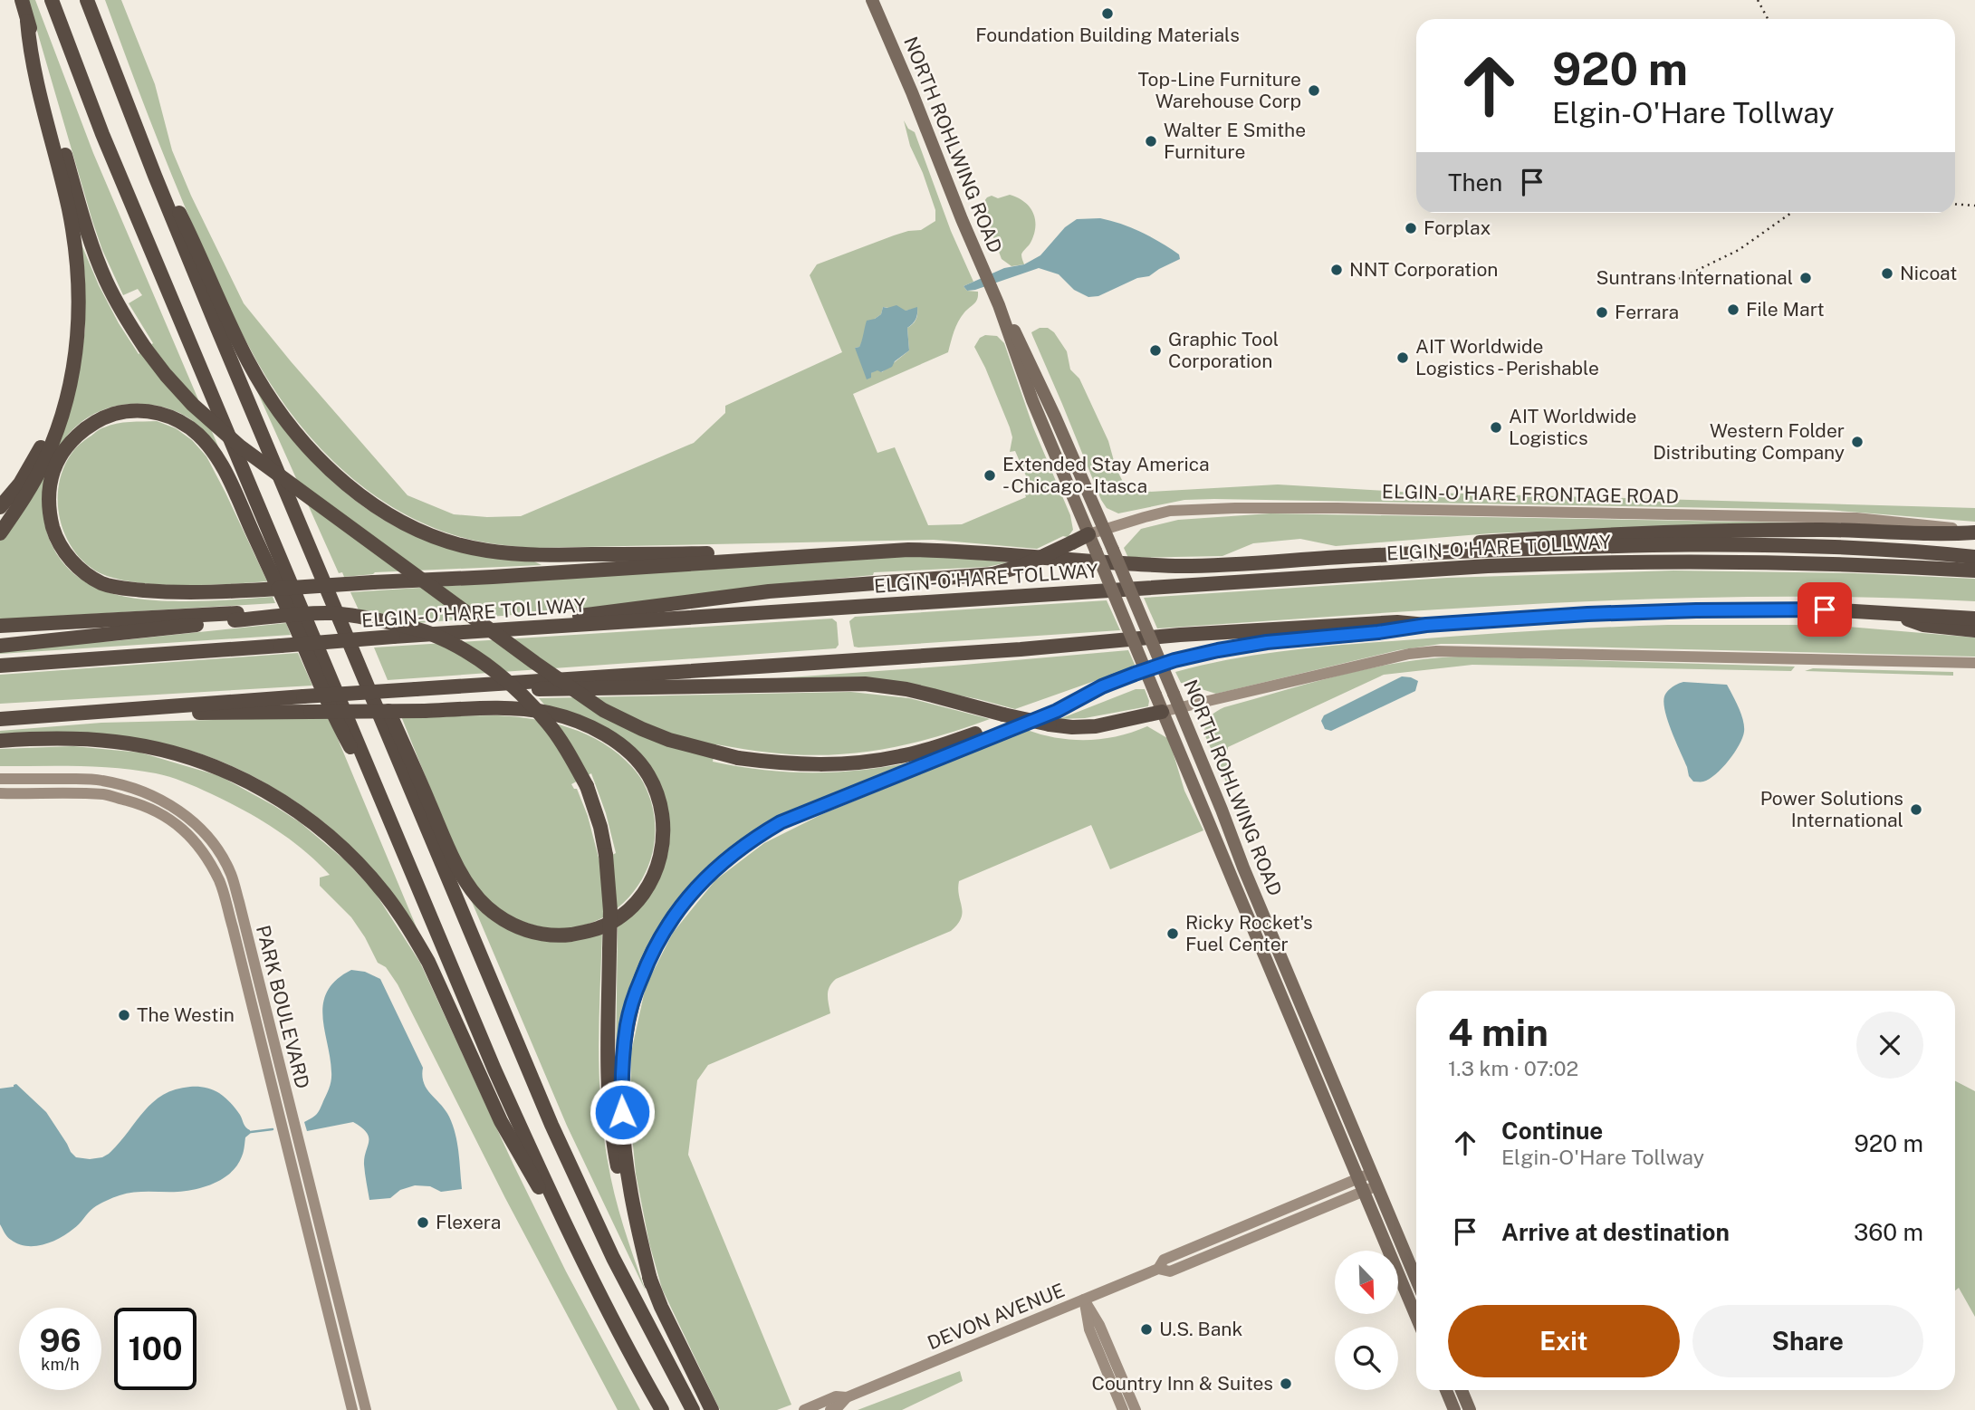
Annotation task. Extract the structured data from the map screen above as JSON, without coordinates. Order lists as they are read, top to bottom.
{
  "streets": {
    "highway": ["ELGIN-O'HARE TOLLWAY"],
    "main road": [
      "NORTH ROHLWING ROAD",
      "ELGIN-O'HARE FRONTAGE ROAD",
      "PARK BOULEVARD",
      "DEVON AVENUE"
    ]
  },
  "crossings": [
    ["NORTH ROHLWING ROAD", "ELGIN-O'HARE FRONTAGE ROAD"],
    ["NORTH ROHLWING ROAD", "DEVON AVENUE"]
  ],
  "places": [
    "Foundation Building Materials",
    "Top-Line Furniture Warehouse Corp",
    "Walter E Smithe Furniture",
    "Forplax",
    "NNT Corporation",
    "Nicoat",
    "Suntrans International",
    "File Mart",
    "Ferrara",
    "Graphic Tool Corporation",
    "AIT Worldwide Logistics - Perishable",
    "AIT Worldwide Logistics",
    "Western Folder Distributing Company",
    "Extended Stay America - Chicago - Itasca",
    "Power Solutions International",
    "Ricky Rocket's Fuel Center",
    "The Westin",
    "Flexera",
    "U.S. Bank",
    "Country Inn & Suites"
  ],
  "north": "bottom right",
  "page": {
    "turn": ["920 m", "Elgin-O'Hare Tollway"],
    "then": "Then",
    "heading": ["4 min", "1.3 km · 07:02"],
    "list": [
      {
        "name": "Continue",
        "note": "Elgin-O'Hare Tollway",
        "value": "920 m"
      },
      {
        "name": "Arrive at destination",
        "value": "360 m"
      }
    ],
    "buttons": ["Exit", "Share"],
    "speed": "96 km/h",
    "limit": "100"
  }
}
